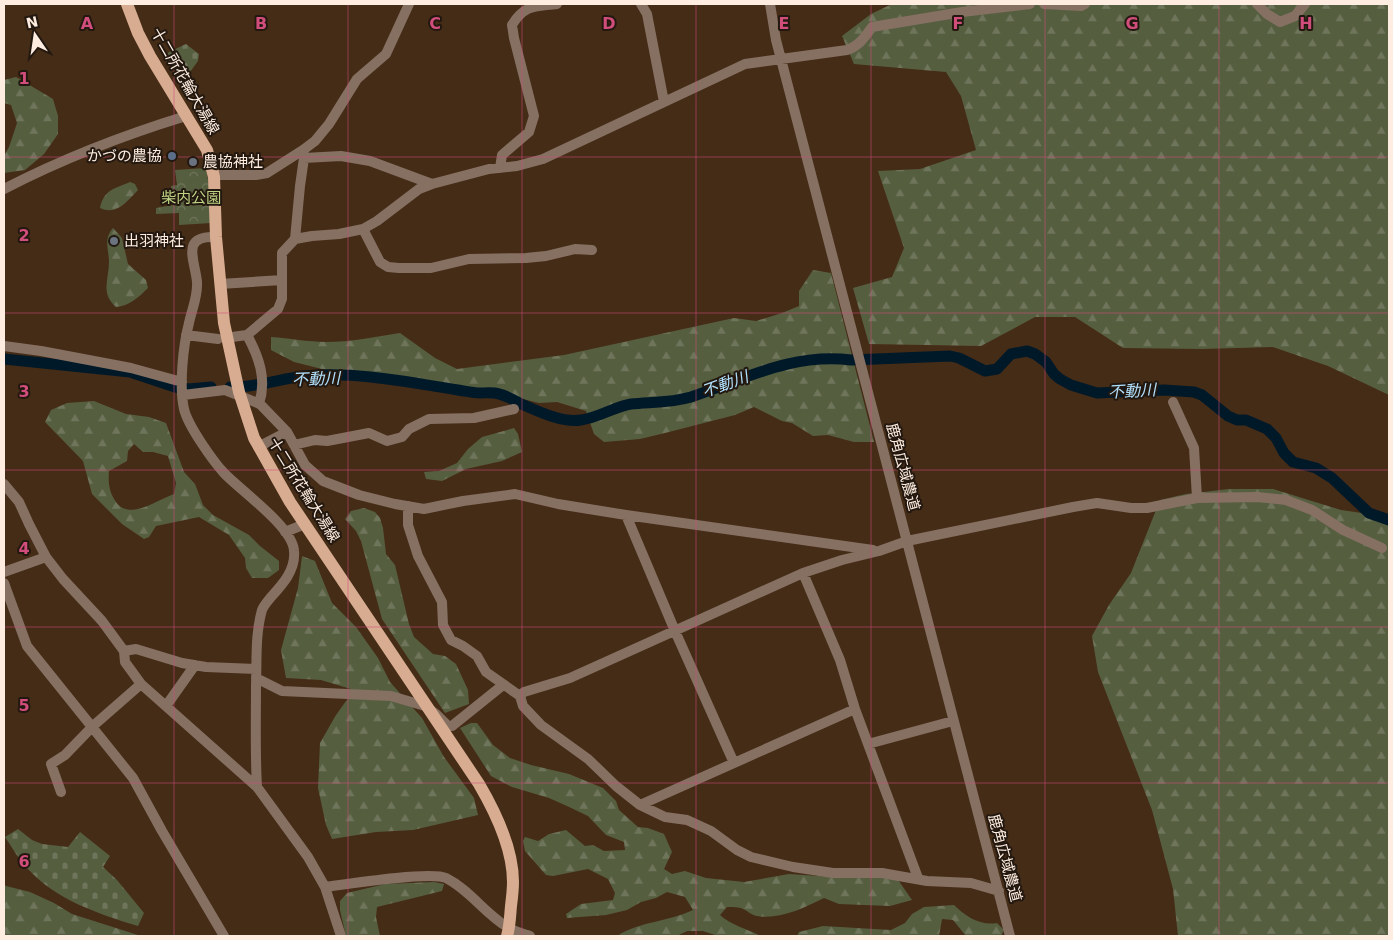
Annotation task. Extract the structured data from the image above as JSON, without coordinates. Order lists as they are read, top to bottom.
{
  "streets": {
    "main road": ["十二所花輪大湯線"],
    "street": ["鹿角広域農道"]
  },
  "water": ["不動川"],
  "parks": ["柴内公園"],
  "places": ["かづの農協", "農協神社", "出羽神社"],
  "north": "top",
  "grid": {
    "columns": [
      "A",
      "B",
      "C",
      "D",
      "E",
      "F",
      "G",
      "H"
    ],
    "rows": [
      "1",
      "2",
      "3",
      "4",
      "5",
      "6"
    ]
  }
}
